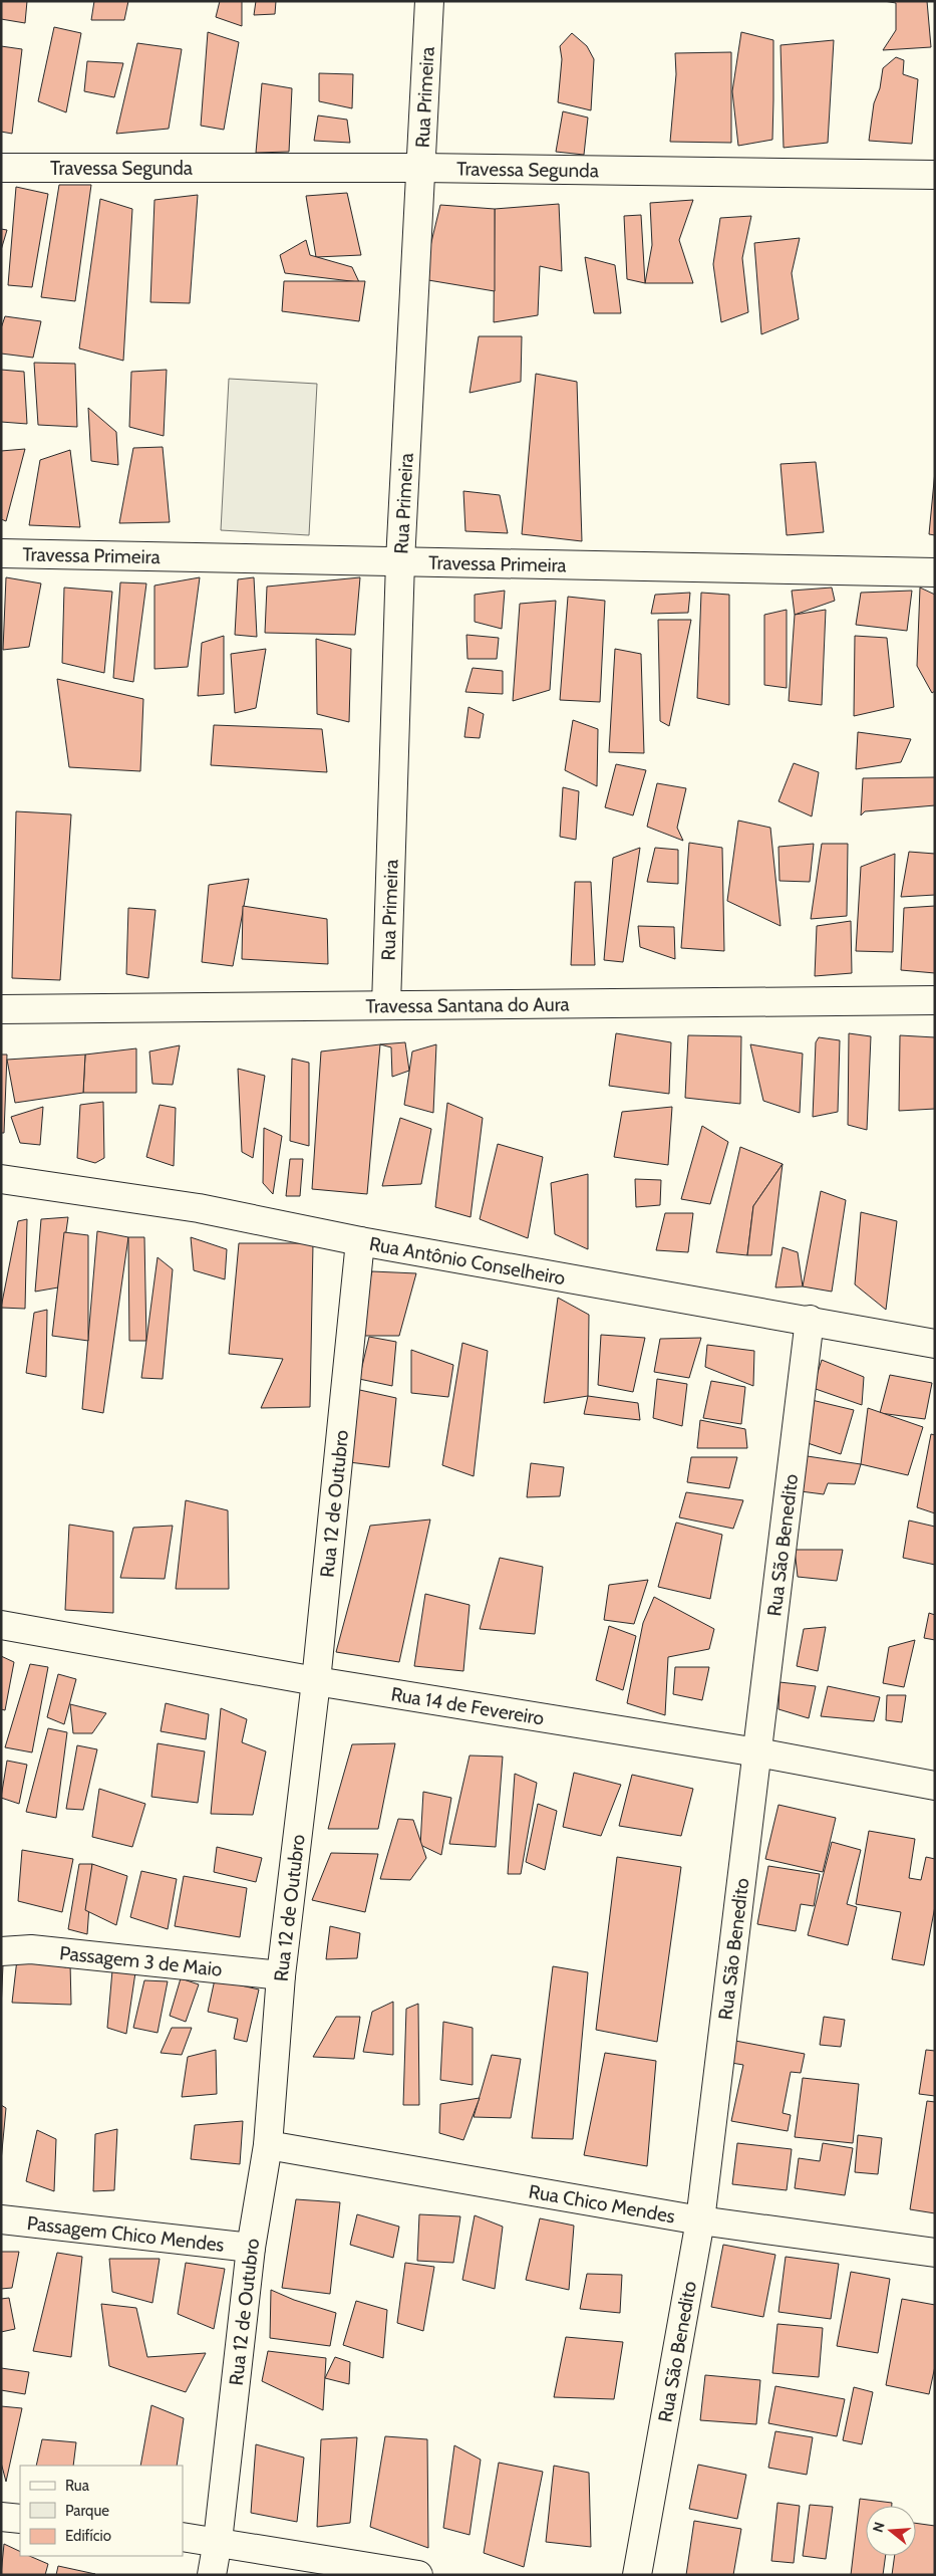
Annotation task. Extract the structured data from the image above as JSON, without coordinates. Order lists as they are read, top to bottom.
{
  "streets": {
    "street": [
      "Rua Primeira",
      "Travessa Segunda",
      "Travessa Primeira",
      "Travessa Santana do Aura",
      "Rua Antônio Conselheiro",
      "Rua 12 de Outubro",
      "Rua São Benedito",
      "Rua 14 de Fevereiro",
      "Passagem 3 de Maio",
      "Rua Chico Mendes",
      "Passagem Chico Mendes"
    ]
  },
  "crossings": [
    ["Rua Primeira", "Travessa Segunda"],
    ["Rua Primeira", "Travessa Primeira"],
    ["Rua Primeira", "Travessa Santana do Aura"],
    ["Rua Antônio Conselheiro", "Rua 12 de Outubro"],
    ["Rua Antônio Conselheiro", "Rua São Benedito"],
    ["Rua 12 de Outubro", "Rua 14 de Fevereiro"],
    ["Rua 12 de Outubro", "Passagem 3 de Maio"],
    ["Rua 12 de Outubro", "Rua Chico Mendes"],
    ["Rua 12 de Outubro", "Passagem Chico Mendes"],
    ["Rua São Benedito", "Rua 14 de Fevereiro"],
    ["Rua São Benedito", "Rua Chico Mendes"]
  ],
  "legend": ["Rua", "Parque", "Edifício"],
  "north": "left"
}
